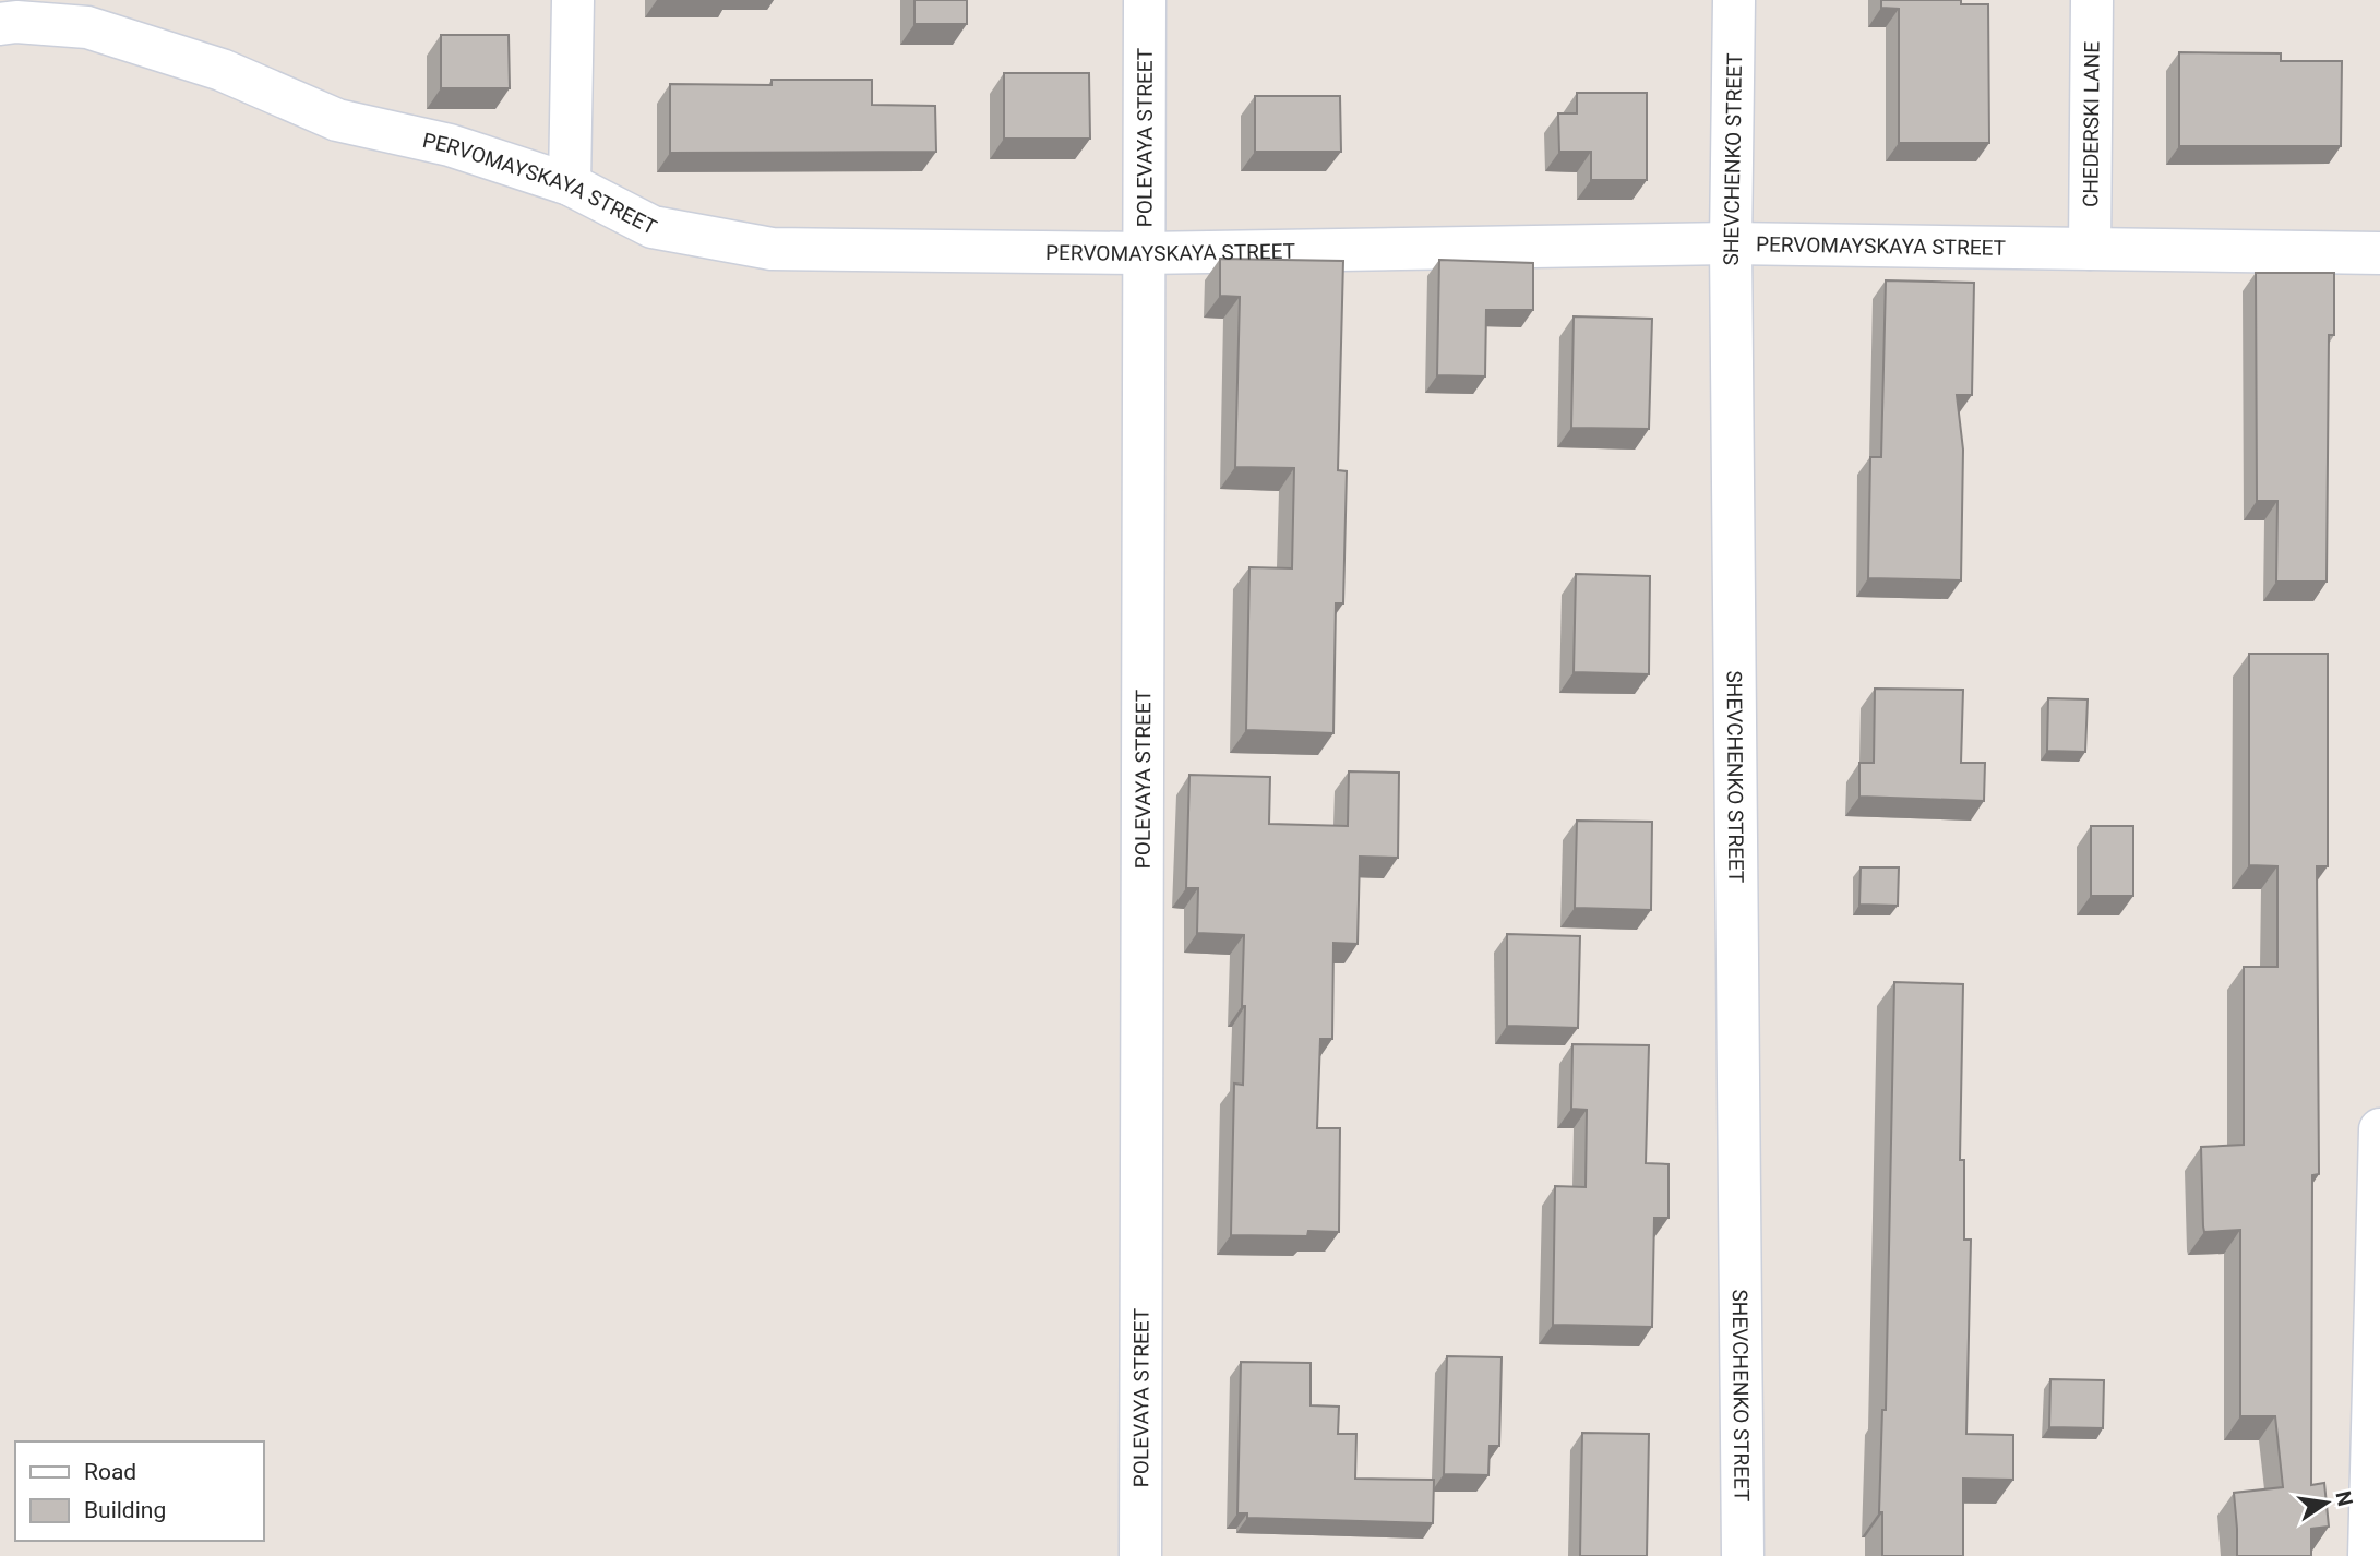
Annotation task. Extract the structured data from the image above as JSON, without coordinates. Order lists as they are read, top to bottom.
{
  "streets": {
    "street": [
      "CHEDERSKI LANE",
      "POLEVAYA STREET",
      "SHEVCHENKO STREET",
      "PERVOMAYSKAYA STREET"
    ]
  },
  "crossings": [
    ["CHEDERSKI LANE", "PERVOMAYSKAYA STREET"],
    ["POLEVAYA STREET", "PERVOMAYSKAYA STREET"],
    ["SHEVCHENKO STREET", "PERVOMAYSKAYA STREET"]
  ],
  "legend": ["Road", "Building"],
  "north": "right"
}
